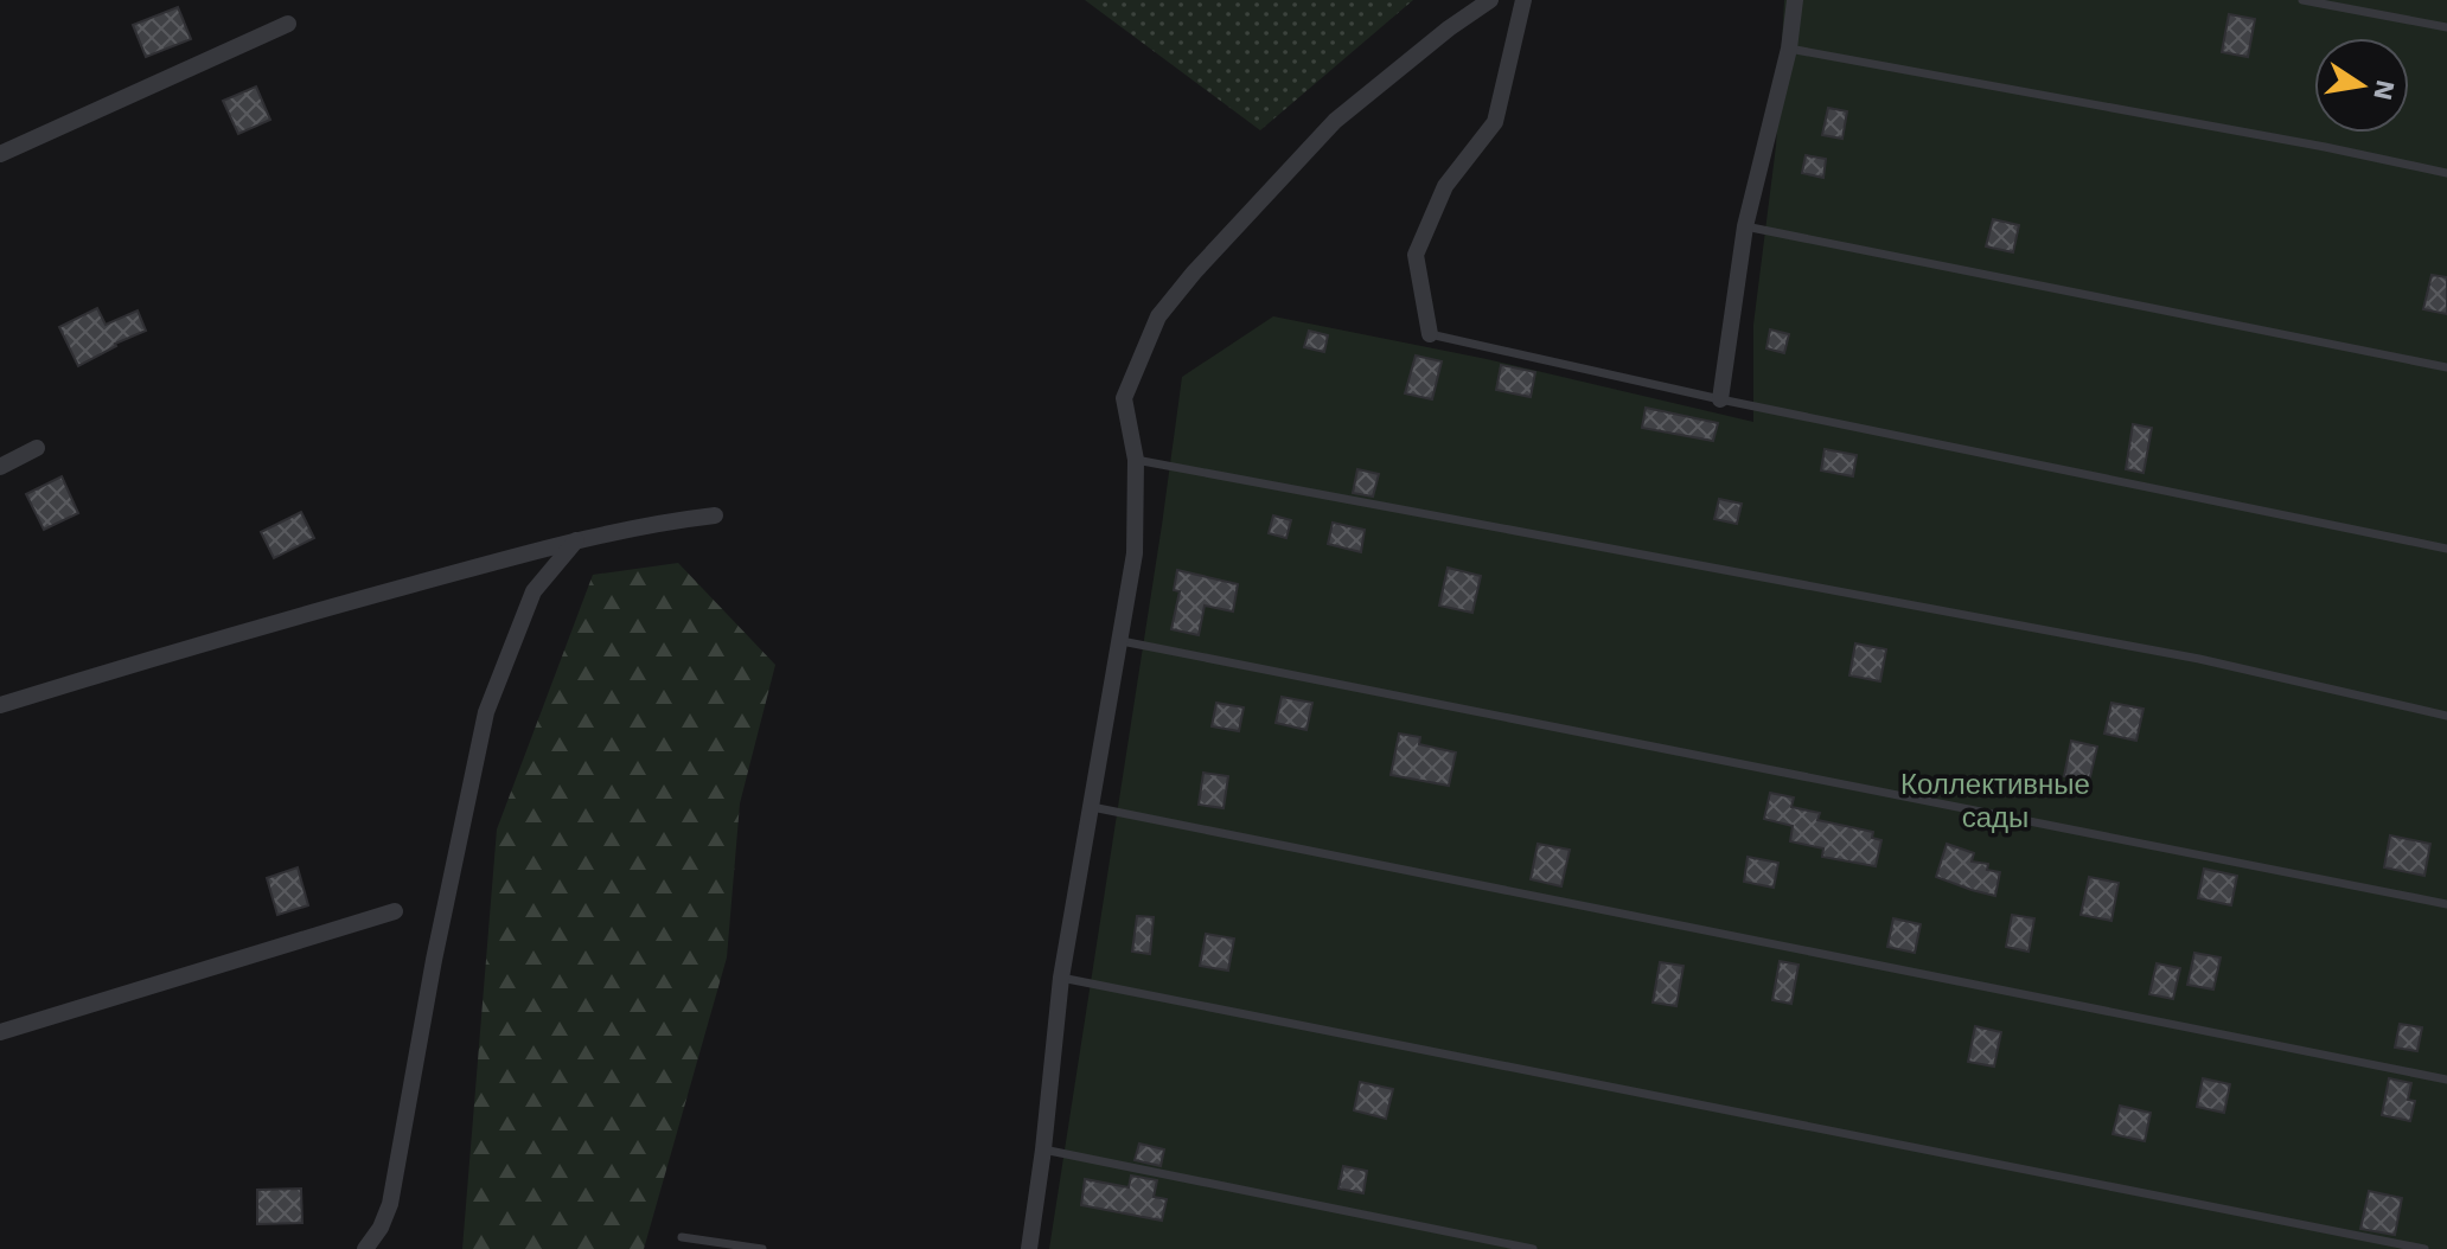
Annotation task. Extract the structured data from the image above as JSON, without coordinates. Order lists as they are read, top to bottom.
{
  "parks": ["Коллективные сады"],
  "north": "right"
}
